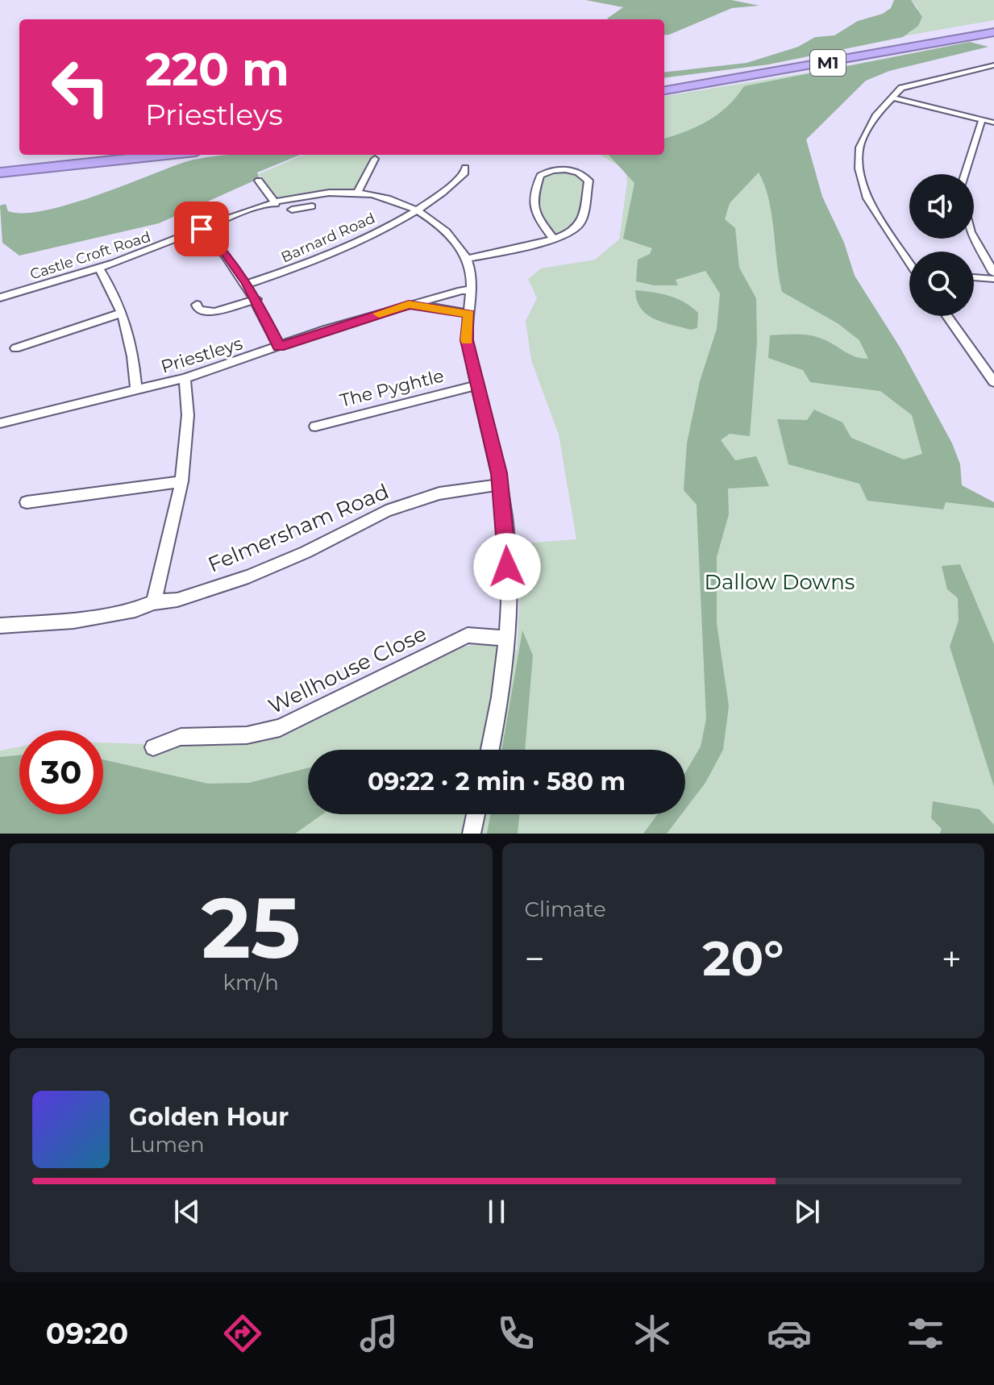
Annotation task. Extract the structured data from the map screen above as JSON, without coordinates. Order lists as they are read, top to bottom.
{
  "streets": {
    "highway": ["M1"],
    "street": [
      "Barnard Road",
      "Castle Croft Road",
      "Priestleys",
      "The Pyghtle",
      "Felmersham Road",
      "Wellhouse Close"
    ]
  },
  "crossings": [
    ["Barnard Road", "Castle Croft Road"]
  ],
  "parks": ["Dallow Downs"],
  "page": {
    "turn": ["220 m", "Priestleys"],
    "limit": "30",
    "trip": "09:22 · 2 min · 580 m",
    "tile": [
      ["25", "km/h"],
      "Climate"
    ],
    "heat": ["−", "20°", "+"],
    "song": ["Golden Hour", "Lumen"],
    "tabs": "09:20"
  }
}
